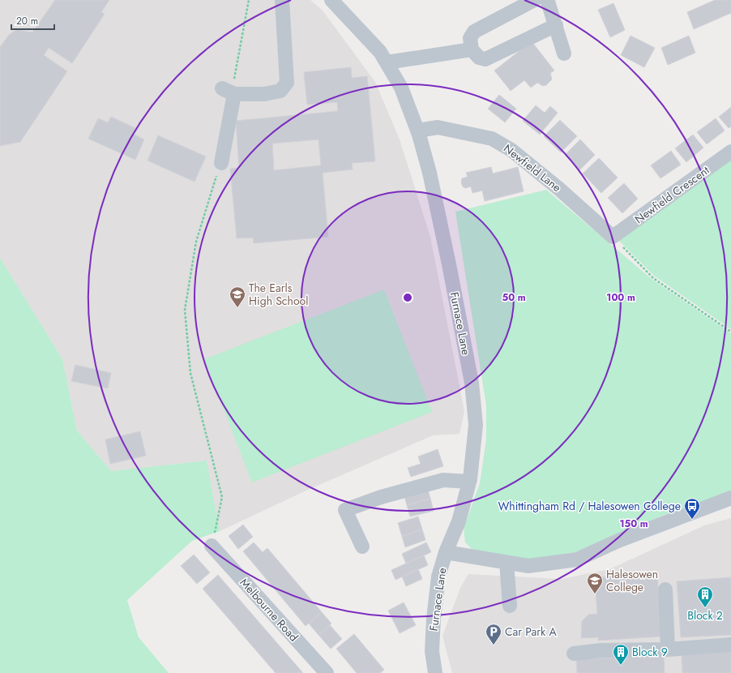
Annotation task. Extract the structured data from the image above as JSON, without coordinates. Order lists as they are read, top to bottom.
{
  "streets": {
    "street": [
      "Newfield Lane",
      "Newfield Crescent",
      "Furnace Lane",
      "Melbourne Road"
    ]
  },
  "crossings": [
    ["Newfield Lane", "Newfield Crescent"],
    ["Newfield Lane", "Furnace Lane"]
  ],
  "places": {
    "school or university": ["The Earls High School", "Halesowen College"],
    "bus stop": ["Whittingham Rd / Halesowen College"],
    "building": ["Block 2", "Block 9"],
    "parking": ["Car Park A"]
  },
  "scale_bar": "20 m",
  "rings": ["50 m", "100 m", "150 m"]
}
